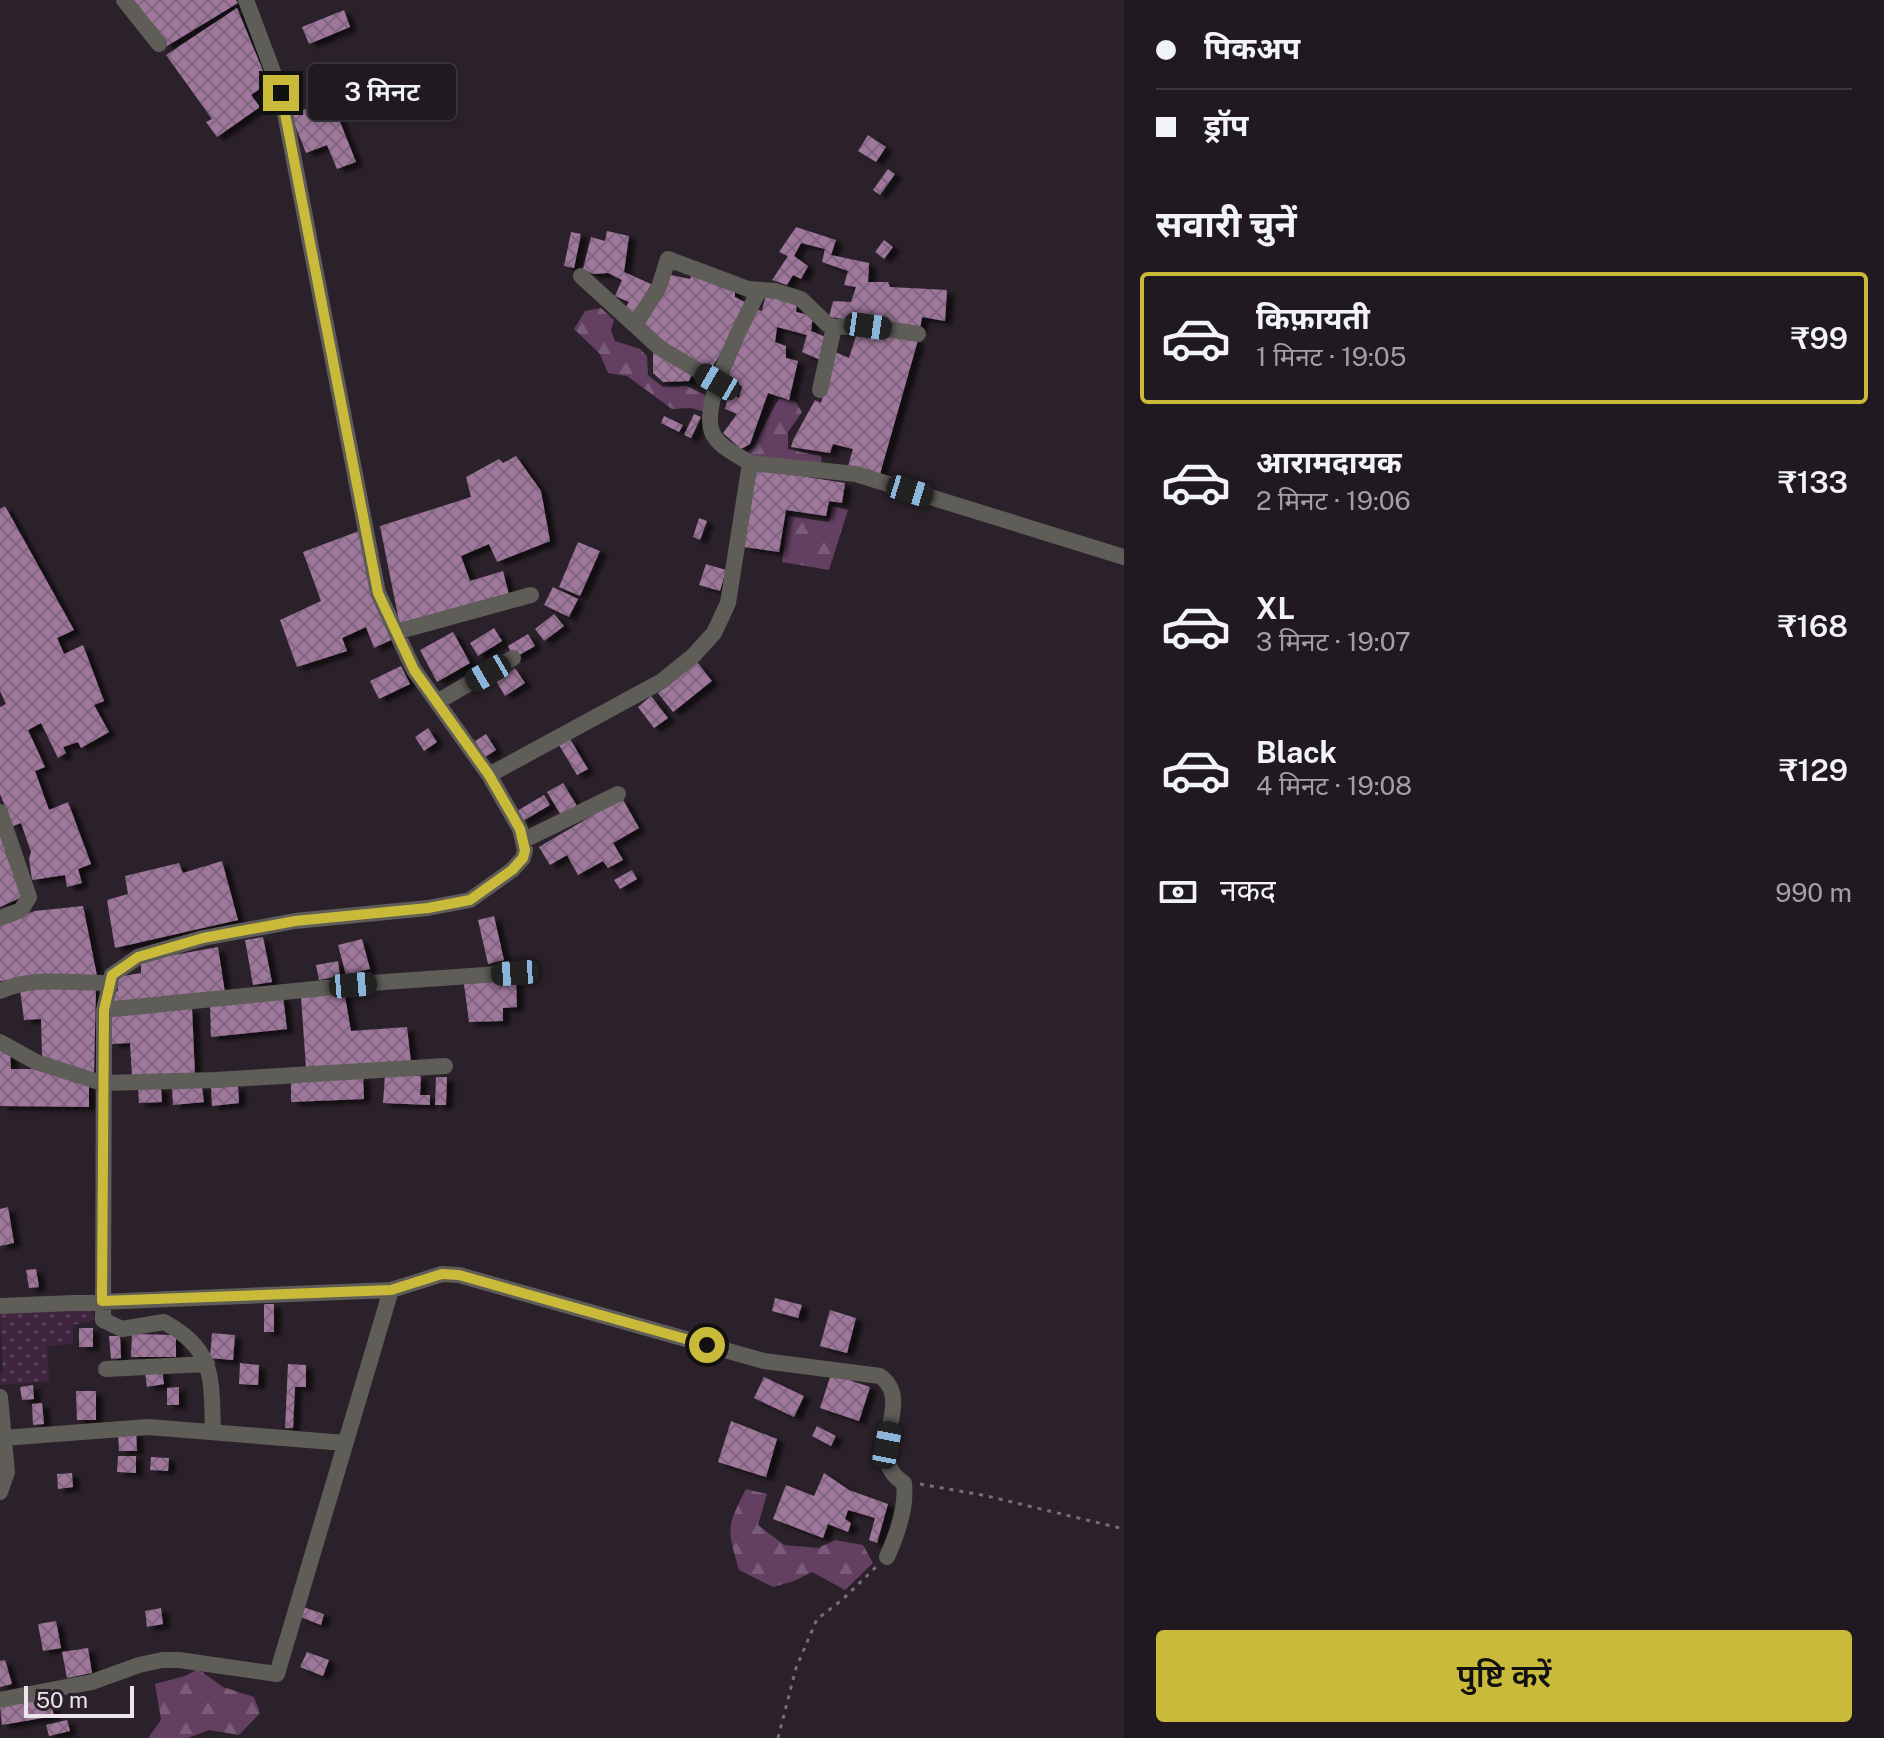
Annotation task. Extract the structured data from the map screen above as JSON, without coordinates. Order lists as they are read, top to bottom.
{
  "scale_bar": "50 m",
  "page": {
    "banner": ["पिकअप", "ड्रॉप"],
    "bubble": "3 मिनट",
    "heading": "सवारी चुनें",
    "list": [
      {
        "name": "किफ़ायती",
        "note": "1 मिनट · 19:05",
        "value": "₹99"
      },
      {
        "name": "आरामदायक",
        "note": "2 मिनट · 19:06",
        "value": "₹133"
      },
      {
        "name": "XL",
        "note": "3 मिनट · 19:07",
        "value": "₹168"
      },
      {
        "name": "Black",
        "note": "4 मिनट · 19:08",
        "value": "₹129"
      }
    ],
    "pay": ["नकद", "990 m"],
    "buttons": "पुष्टि करें",
    "scale": "50 m"
  }
}
